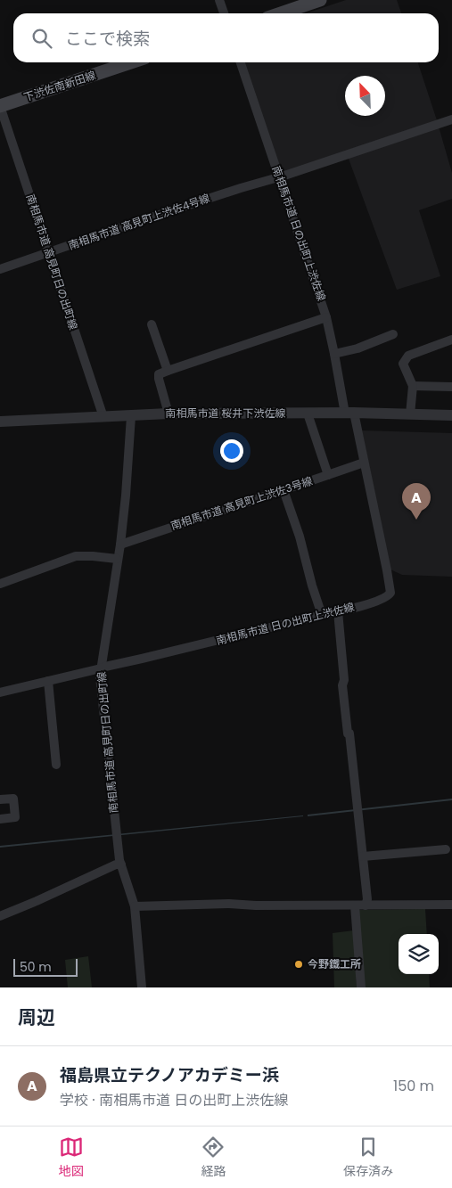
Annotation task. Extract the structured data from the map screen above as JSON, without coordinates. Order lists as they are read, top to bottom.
{
  "streets": {
    "main road": ["下渋佐南新田線"],
    "street": [
      "南相馬市道 高見町上渋佐4号線",
      "南相馬市道 日の出町上渋佐線",
      "南相馬市道 高見町日の出町線",
      "南相馬市道 桜井下渋佐線",
      "南相馬市道 高見町上渋佐3号線"
    ]
  },
  "crossings": [
    ["下渋佐南新田線", "南相馬市道 高見町日の出町線"],
    ["南相馬市道 高見町上渋佐4号線", "南相馬市道 日の出町上渋佐線"],
    ["南相馬市道 高見町上渋佐4号線", "南相馬市道 高見町日の出町線"],
    ["南相馬市道 日の出町上渋佐線", "南相馬市道 高見町日の出町線"],
    ["南相馬市道 日の出町上渋佐線", "南相馬市道 桜井下渋佐線"],
    ["南相馬市道 日の出町上渋佐線", "南相馬市道 高見町上渋佐3号線"],
    ["南相馬市道 高見町日の出町線", "南相馬市道 桜井下渋佐線"],
    ["南相馬市道 高見町日の出町線", "南相馬市道 高見町上渋佐3号線"]
  ],
  "places": ["今野鐵工所"],
  "scale_bar": "50 m",
  "north": "top left",
  "page": {
    "search": "ここで検索",
    "pins": "A",
    "scale": "50 m",
    "heading": "周辺",
    "list": [
      {
        "mark": "A",
        "name": "福島県立テクノアカデミー浜",
        "note": "学校 · 南相馬市道 日の出町上渋佐線",
        "value": "150 m"
      }
    ],
    "nav": ["地図", "経路", "保存済み"]
  }
}
